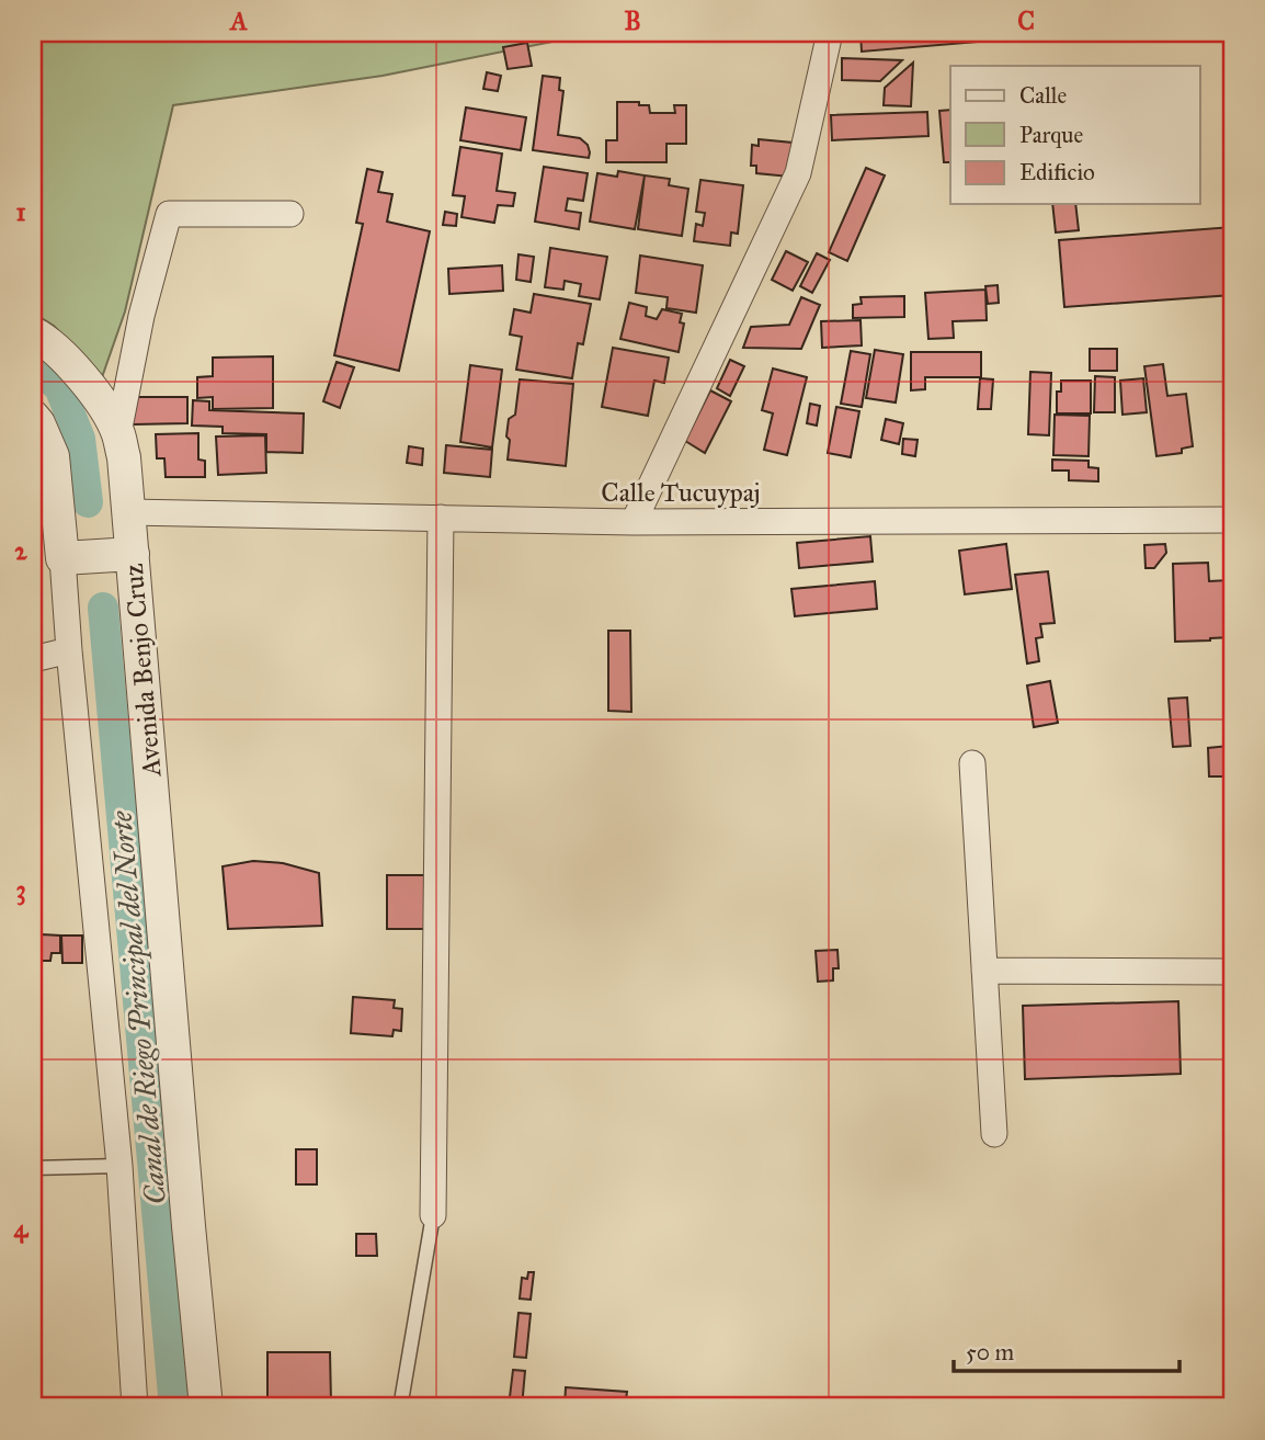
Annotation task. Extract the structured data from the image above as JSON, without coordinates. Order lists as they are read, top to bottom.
{
  "streets": {
    "street": ["Calle Tucuypaj", "Avenida Benjo Cruz"]
  },
  "crossings": [
    ["Calle Tucuypaj", "Avenida Benjo Cruz"]
  ],
  "water": ["Canal de Riego Principal del Norte"],
  "legend": ["Calle", "Parque", "Edificio"],
  "scale_bar": "50 m",
  "grid": {
    "columns": ["A", "B", "C"],
    "rows": [
      "1",
      "2",
      "3",
      "4"
    ]
  }
}
